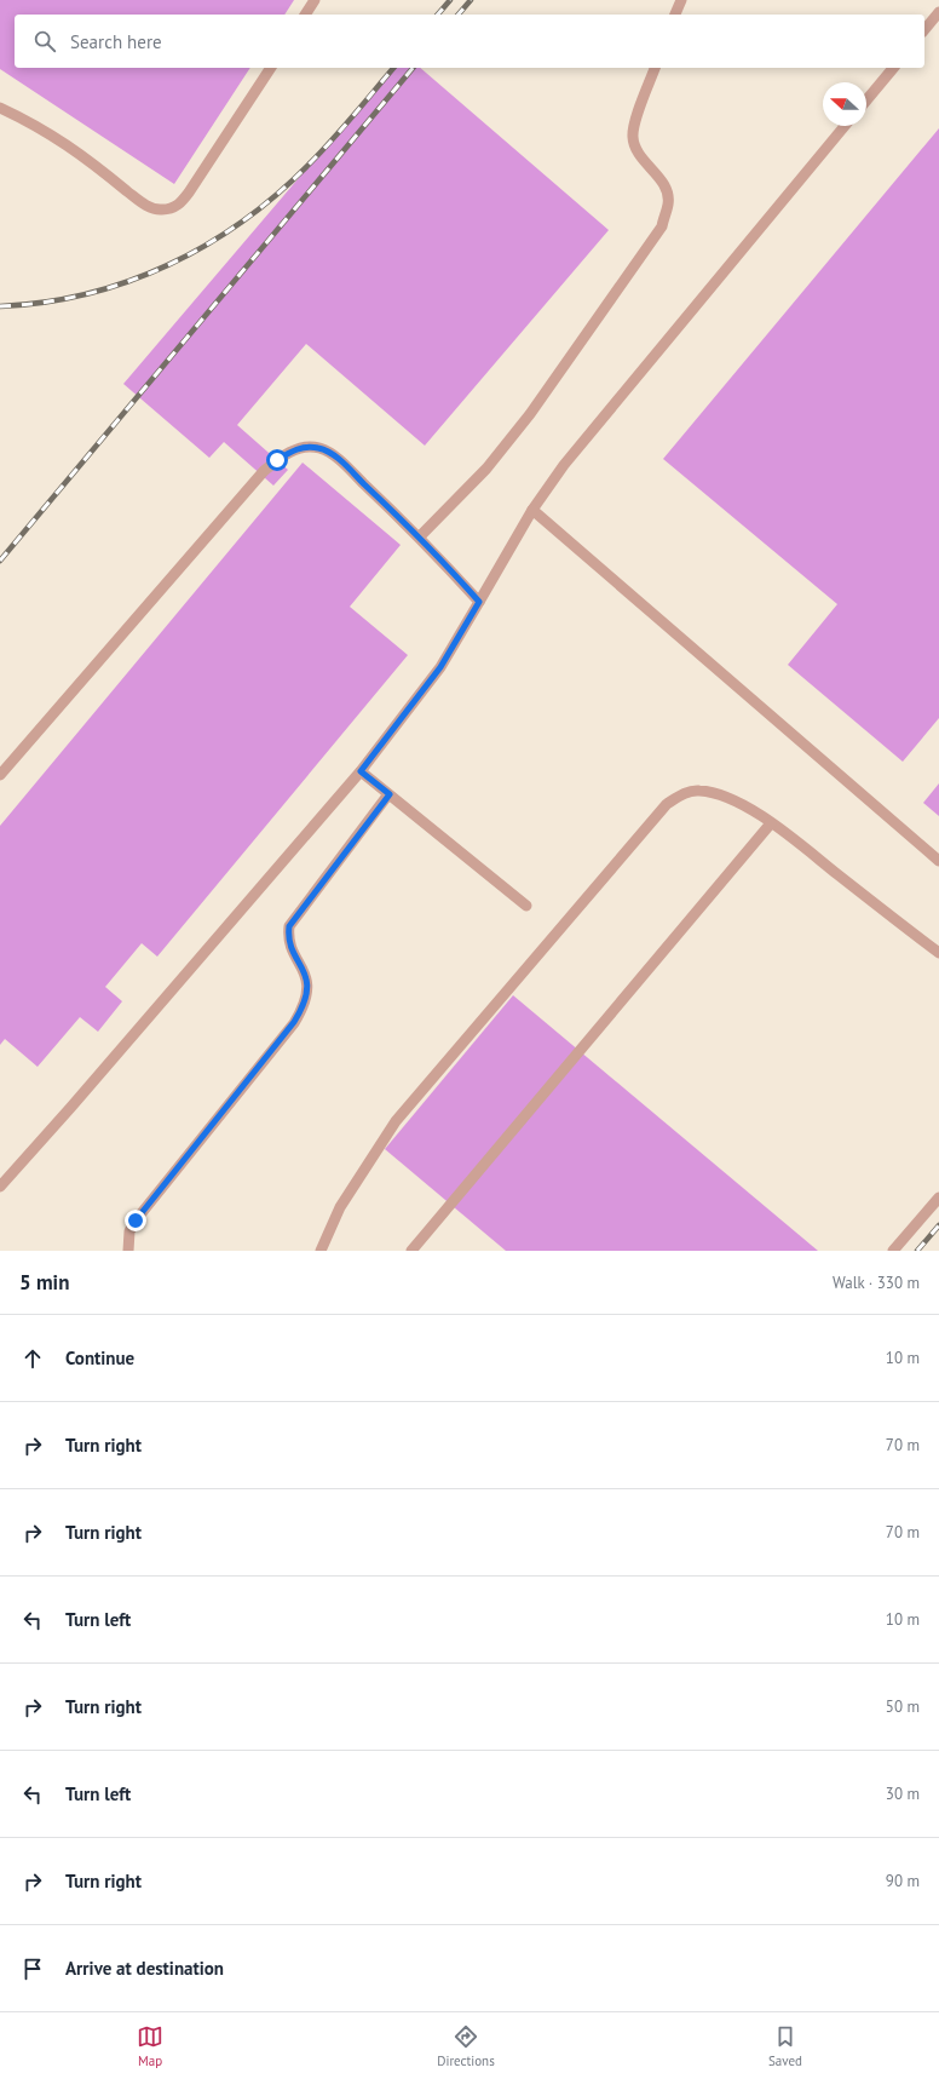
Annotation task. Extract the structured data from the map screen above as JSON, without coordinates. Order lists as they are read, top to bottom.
{
  "north": "left",
  "page": {
    "search": "Search here",
    "heading": ["5 min", "Walk · 330 m"],
    "list": [
      ["Continue", "10 m"],
      ["Turn right", "70 m"],
      ["Turn right", "70 m"],
      ["Turn left", "10 m"],
      ["Turn right", "50 m"],
      ["Turn left", "30 m"],
      ["Turn right", "90 m"],
      "Arrive at destination"
    ],
    "nav": ["Map", "Directions", "Saved"]
  }
}
